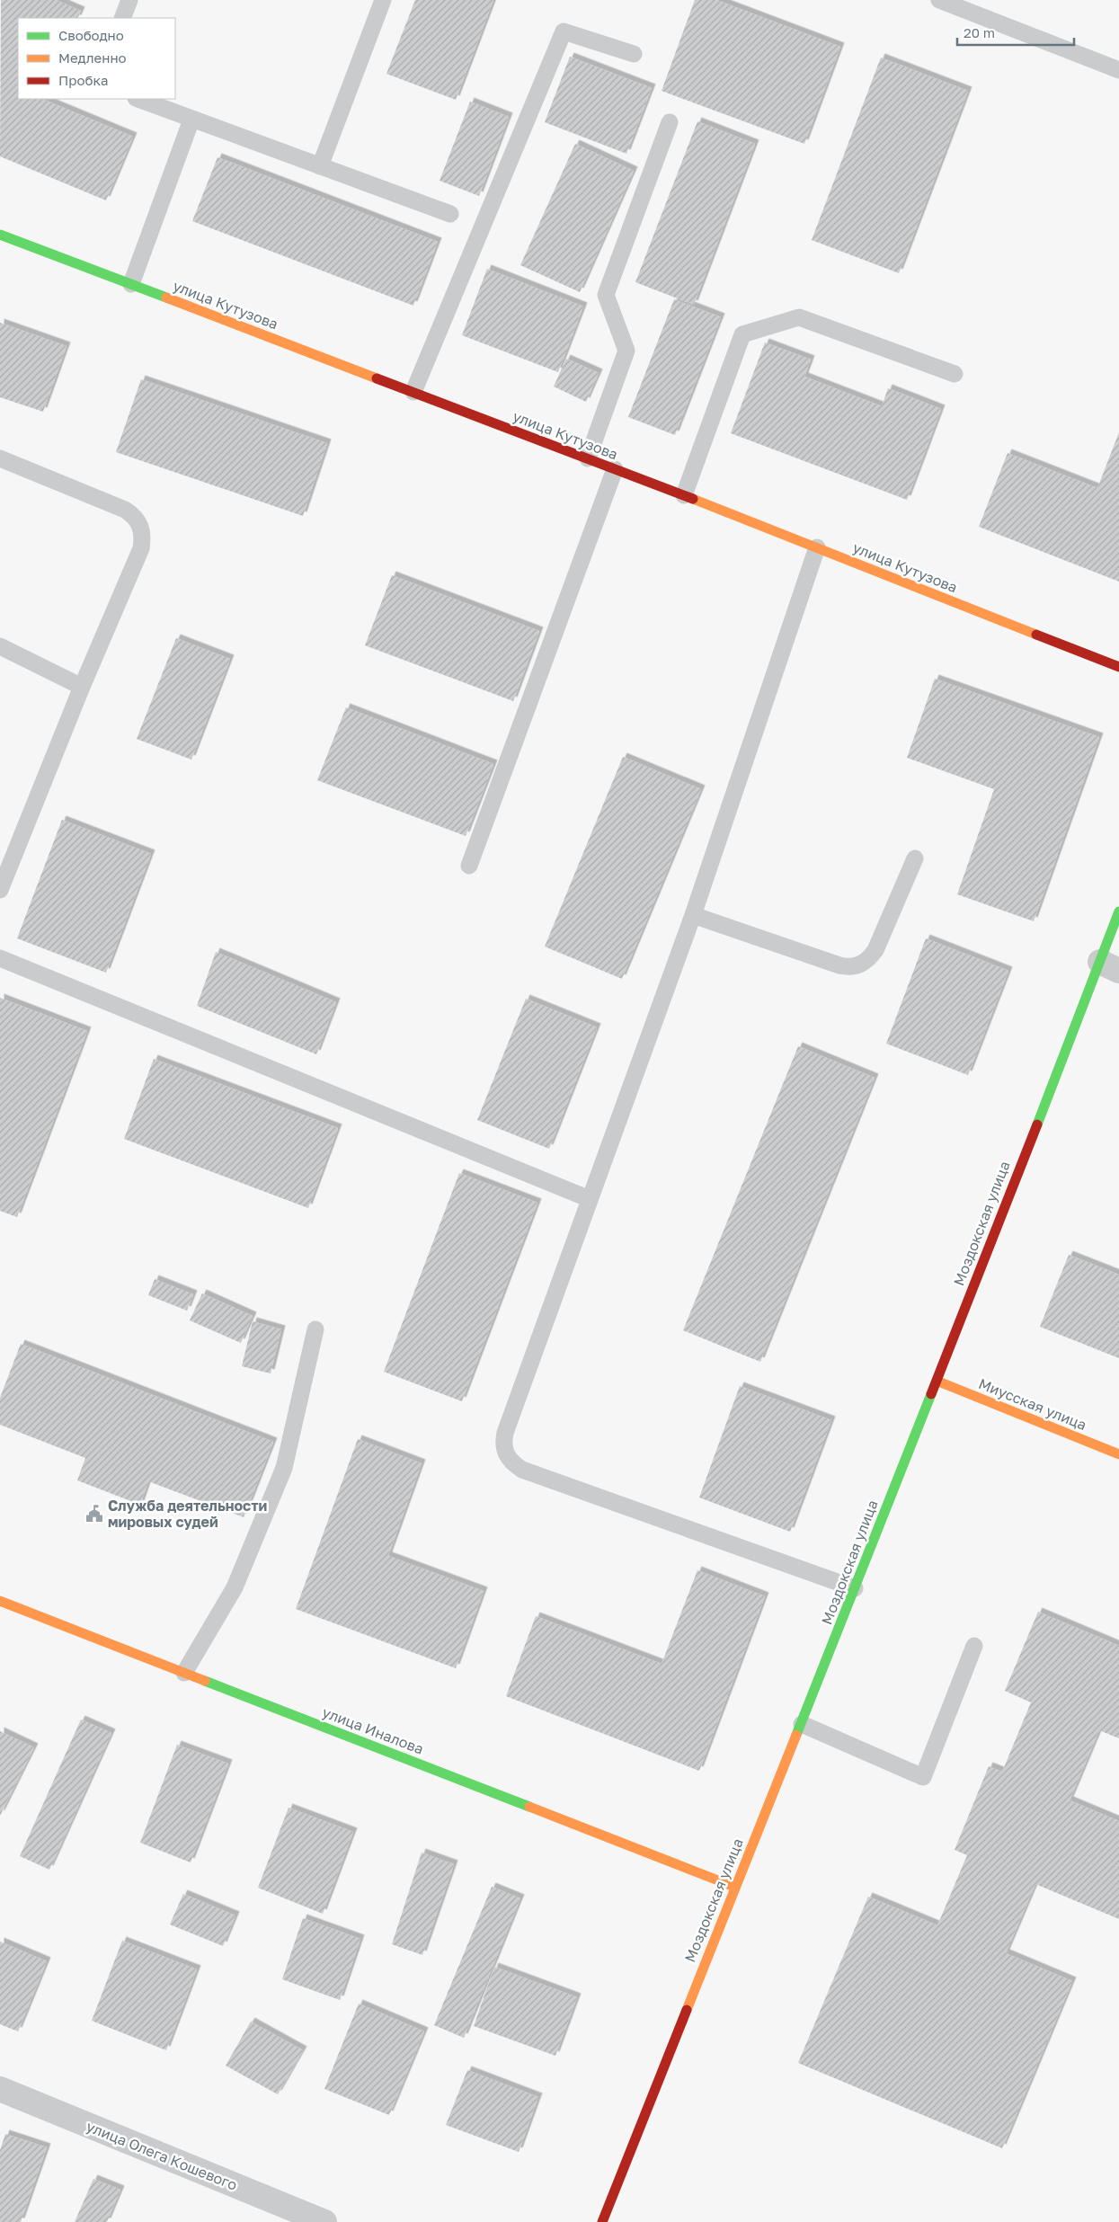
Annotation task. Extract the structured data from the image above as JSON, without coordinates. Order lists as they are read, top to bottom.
{
  "streets": {
    "street": [
      "улица Кутузова",
      "Моздокская улица",
      "Миусская улица",
      "улица Иналова",
      "улица Олега Кошевого"
    ]
  },
  "crossings": [
    ["Моздокская улица", "Миусская улица"],
    ["Моздокская улица", "улица Иналова"]
  ],
  "places": {
    "public building": ["Служба деятельности мировых судей"]
  },
  "legend": ["Свободно", "Медленно", "Пробка"],
  "scale_bar": "20 m"
}
